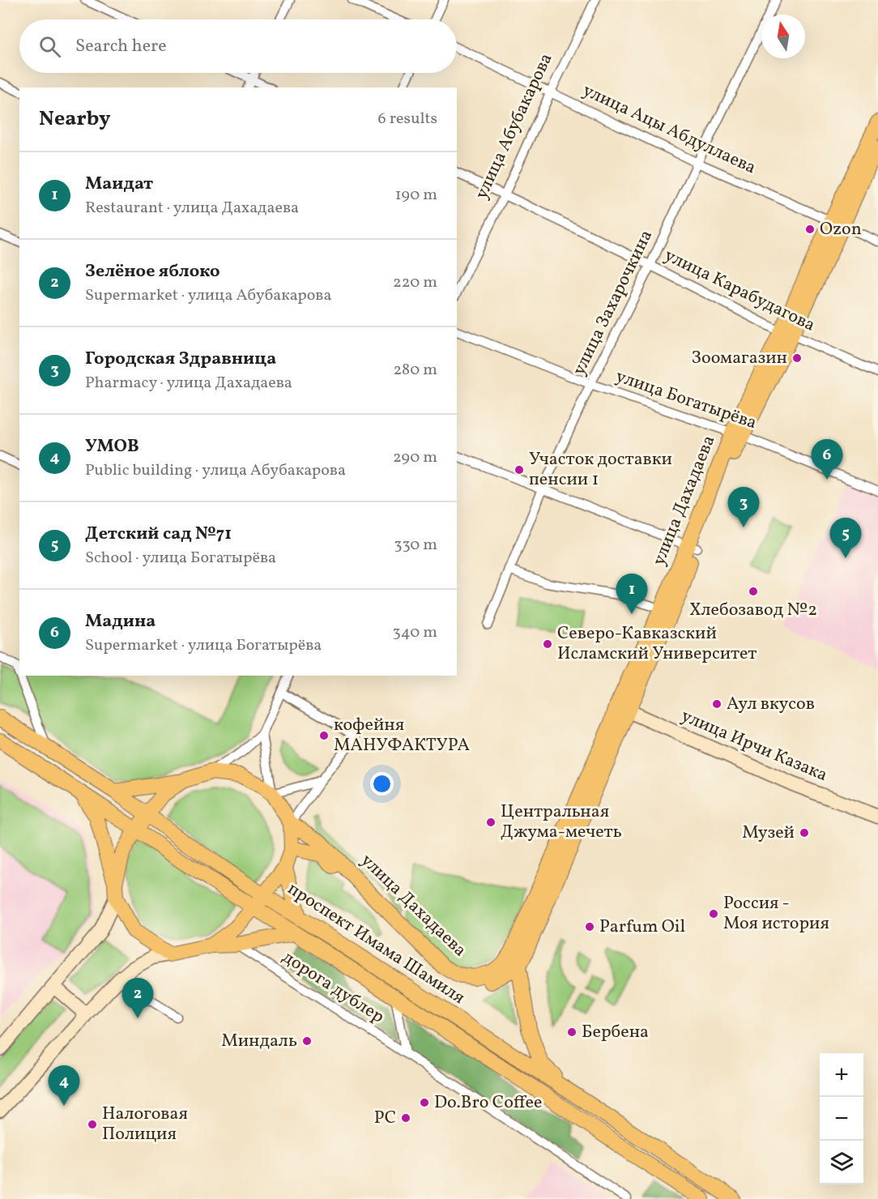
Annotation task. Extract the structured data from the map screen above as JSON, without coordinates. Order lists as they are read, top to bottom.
{
  "streets": {
    "main road": ["улица Дахадаева", "улица Ирчи Казака", "проспект Имама Шамиля"],
    "street": [
      "улица Абубакарова",
      "улица Ацы Абдуллаева",
      "улица Карабудагова",
      "улица Захарочкина",
      "улица Богатырёва",
      "дорога дублер"
    ]
  },
  "crossings": [
    ["улица Абубакарова", "улица Ацы Абдуллаева"],
    ["улица Абубакарова", "улица Карабудагова"],
    ["улица Ацы Абдуллаева", "улица Захарочкина"],
    ["улица Ацы Абдуллаева", "улица Дахадаева"],
    ["улица Карабудагова", "улица Захарочкина"],
    ["улица Карабудагова", "улица Дахадаева"],
    ["улица Захарочкина", "улица Богатырёва"],
    ["улица Богатырёва", "улица Дахадаева"],
    ["улица Дахадаева", "улица Ирчи Казака"]
  ],
  "places": [
    "Ozon",
    "Зоомагазин",
    "Участок доставки пенсии 1",
    "Хлебозавод №2",
    "Северо-Кавказский Исламский Университет",
    "Аул вкусов",
    "кофейня МАНУФАКТУРА",
    "Центральная Джума-мечеть",
    "Музей",
    "Россия - Моя история",
    "Parfum Oil",
    "Бербена",
    "Миндаль",
    "Do.Bro Coffee",
    "РС",
    "Налоговая Полиция"
  ],
  "north": "top",
  "page": {
    "search": "Search here",
    "heading": ["Nearby", "6 results"],
    "list": [
      {
        "mark": "1",
        "name": "Маидат",
        "note": "Restaurant · улица Дахадаева",
        "value": "190 m"
      },
      {
        "mark": "2",
        "name": "Зелёное яблоко",
        "note": "Supermarket · улица Абубакарова",
        "value": "220 m"
      },
      {
        "mark": "3",
        "name": "Городская Здравница",
        "note": "Pharmacy · улица Дахадаева",
        "value": "280 m"
      },
      {
        "mark": "4",
        "name": "УМОВ",
        "note": "Public building · улица Абубакарова",
        "value": "290 m"
      },
      {
        "mark": "5",
        "name": "Детский сад №71",
        "note": "School · улица Богатырёва",
        "value": "330 m"
      },
      {
        "mark": "6",
        "name": "Мадина",
        "note": "Supermarket · улица Богатырёва",
        "value": "340 m"
      }
    ],
    "pins": [
      "6",
      "3",
      "5",
      "1",
      "2",
      "4"
    ],
    "map_buttons": ["+", "−"]
  }
}
